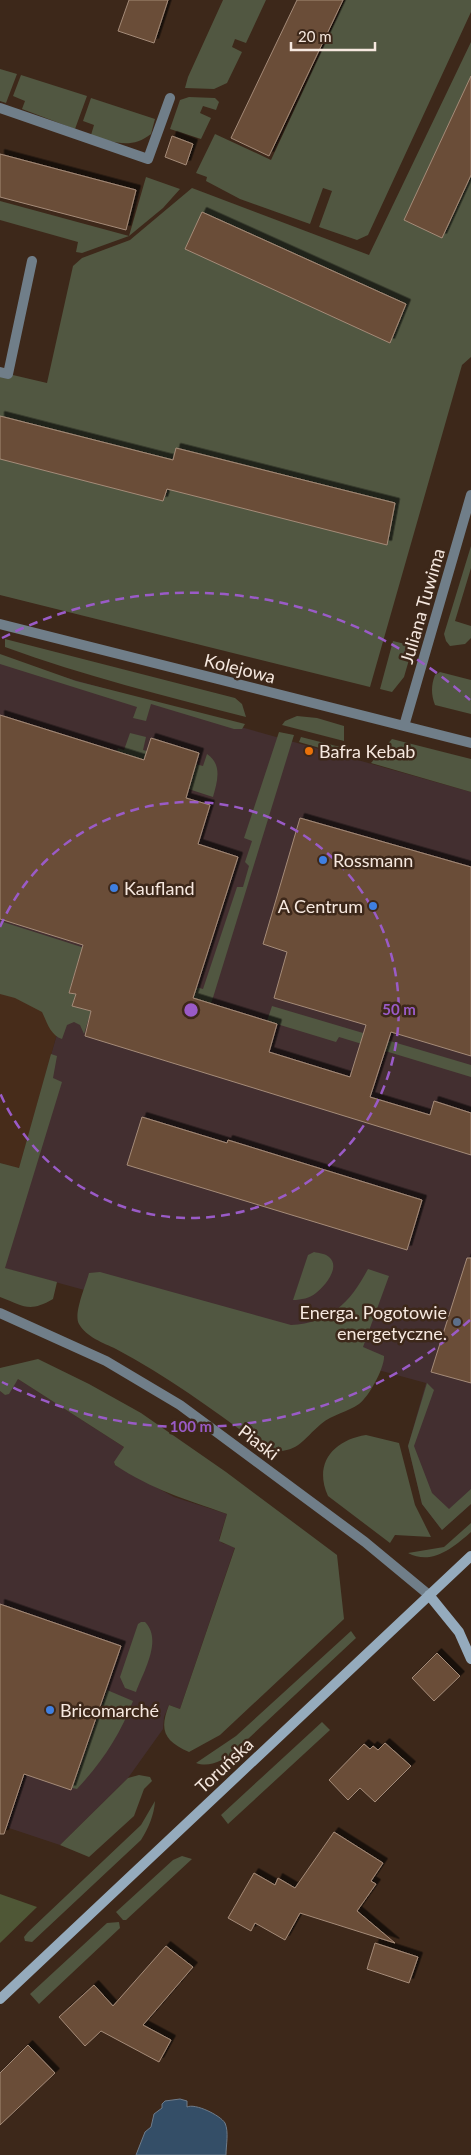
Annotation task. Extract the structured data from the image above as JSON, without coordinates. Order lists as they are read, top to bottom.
{
  "streets": {
    "street": [
      "Juliana Tuwima",
      "Kolejowa",
      "Piaski",
      "Toruńska"
    ]
  },
  "crossings": [
    ["Juliana Tuwima", "Kolejowa"],
    ["Piaski", "Toruńska"]
  ],
  "places": [
    "Bafra Kebab",
    "Rossmann",
    "Kaufland",
    "A Centrum",
    "Energa. Pogotowie energetyczne.",
    "Bricomarché"
  ],
  "scale_bar": "20 m",
  "rings": ["50 m", "100 m"]
}
